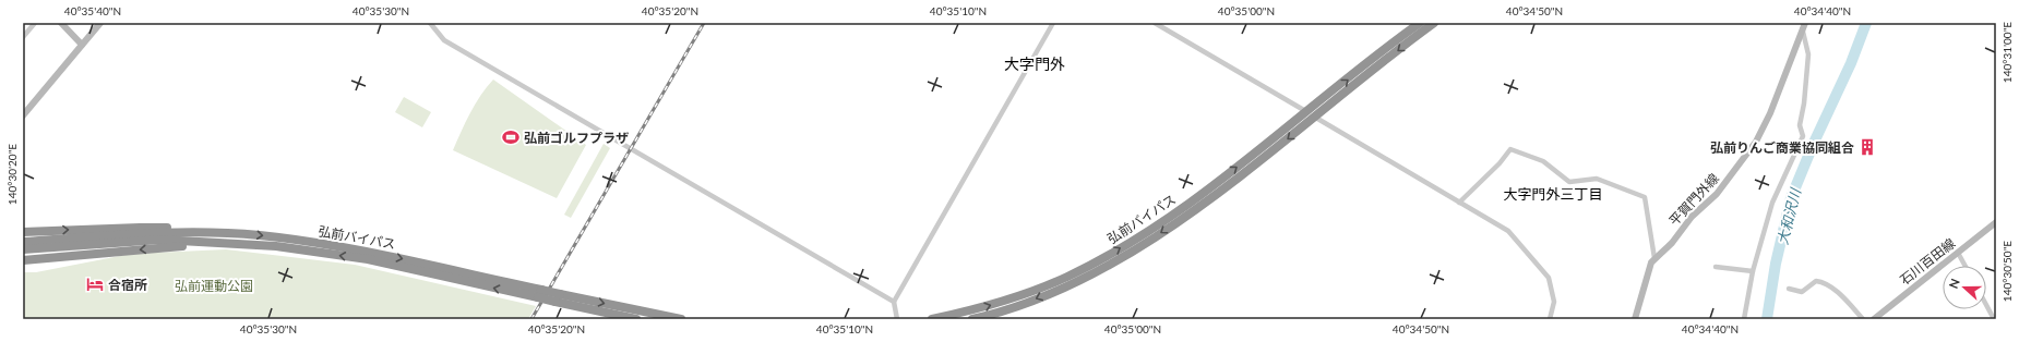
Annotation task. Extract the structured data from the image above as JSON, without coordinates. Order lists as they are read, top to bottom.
{
  "streets": {
    "highway": ["弘前バイパス"],
    "main road": ["平賀門外線", "石川百田線"]
  },
  "districts": ["大字門外", "大字門外三丁目"],
  "water": ["大和沢川"],
  "parks": ["弘前運動公園"],
  "places": {
    "sports": ["弘前ゴルフプラザ"],
    "building": ["弘前りんご商業協同組合"],
    "hotel": ["合宿所"]
  },
  "north": "left",
  "coordinates": [
    "40°35'40\"N",
    "40°35'30\"N",
    "40°35'20\"N",
    "40°35'10\"N",
    "40°35'00\"N",
    "40°34'50\"N",
    "40°34'40\"N",
    "140°31'00\"E",
    "140°30'20\"E",
    "140°30'50\"E"
  ]
}
